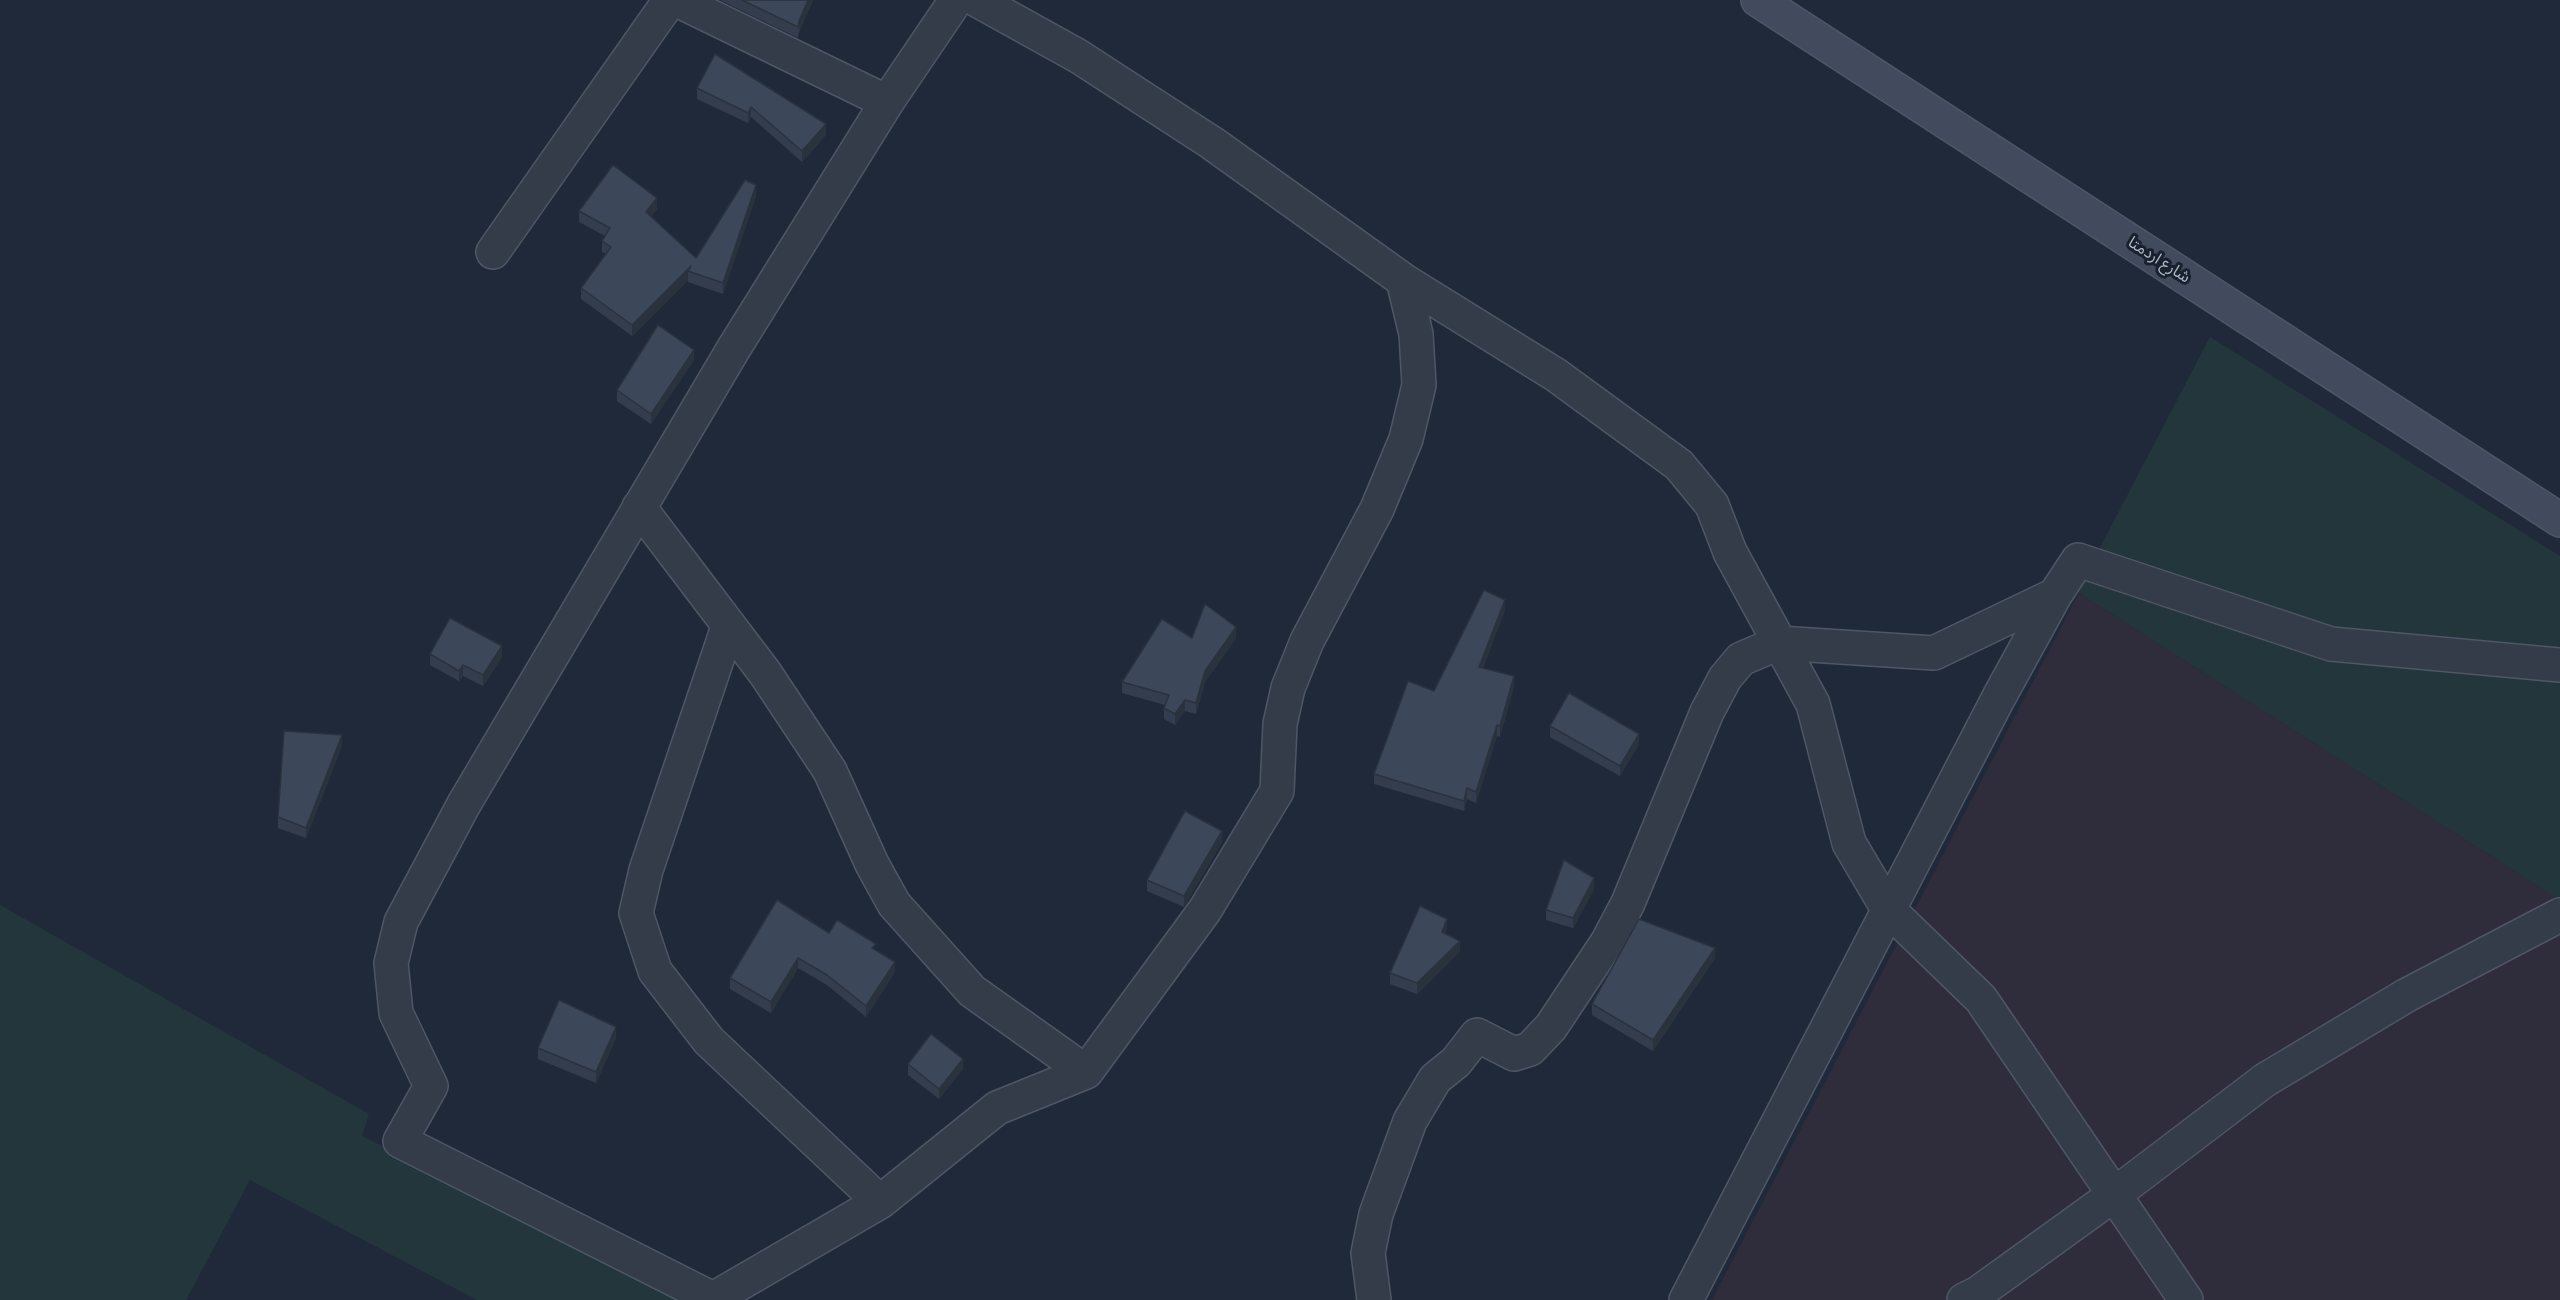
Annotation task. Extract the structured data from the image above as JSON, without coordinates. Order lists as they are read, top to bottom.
{
  "streets": {
    "main road": ["شارع اردمتا"]
  }
}
